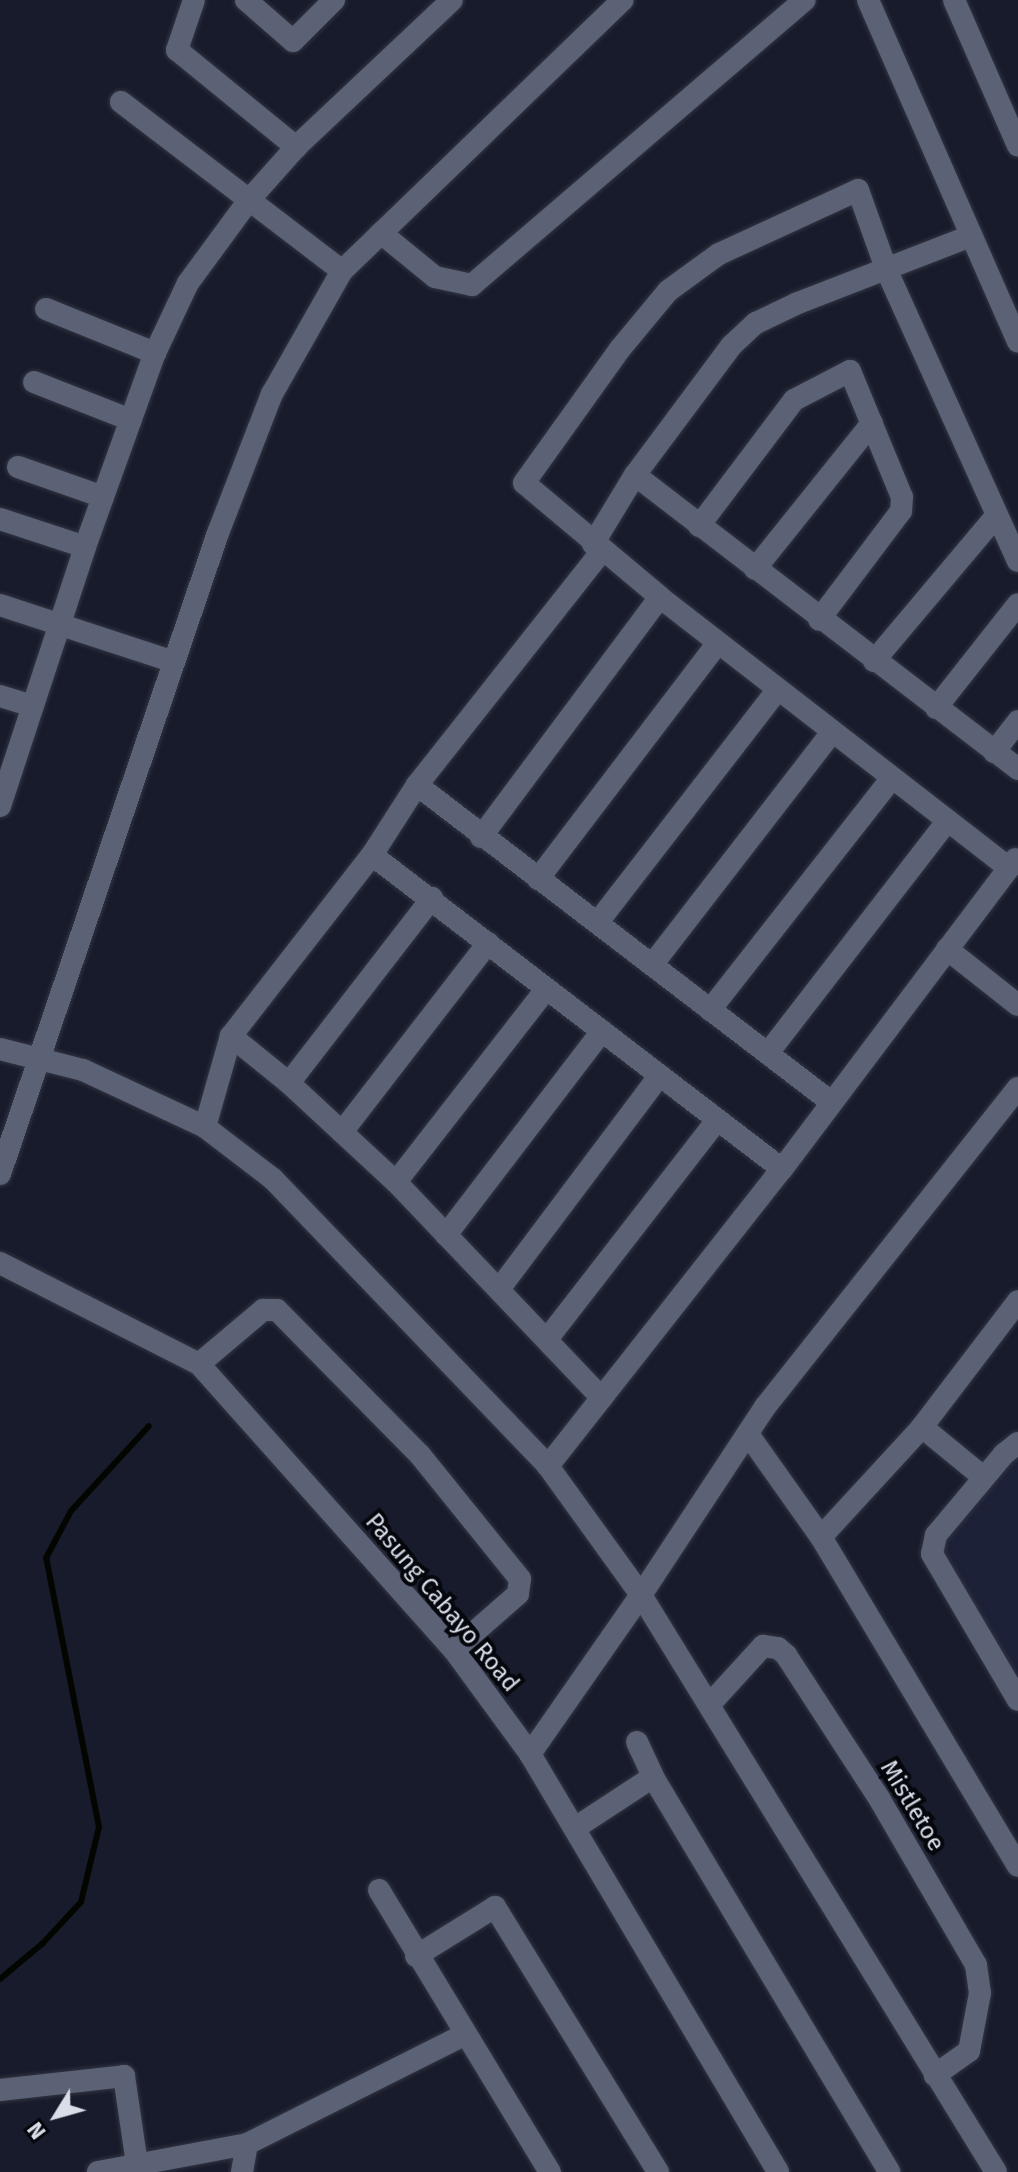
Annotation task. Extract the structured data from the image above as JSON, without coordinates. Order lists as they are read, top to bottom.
{
  "streets": {
    "street": ["Pasung Cabayo Road", "Mistletoe"]
  },
  "north": "bottom left"
}
